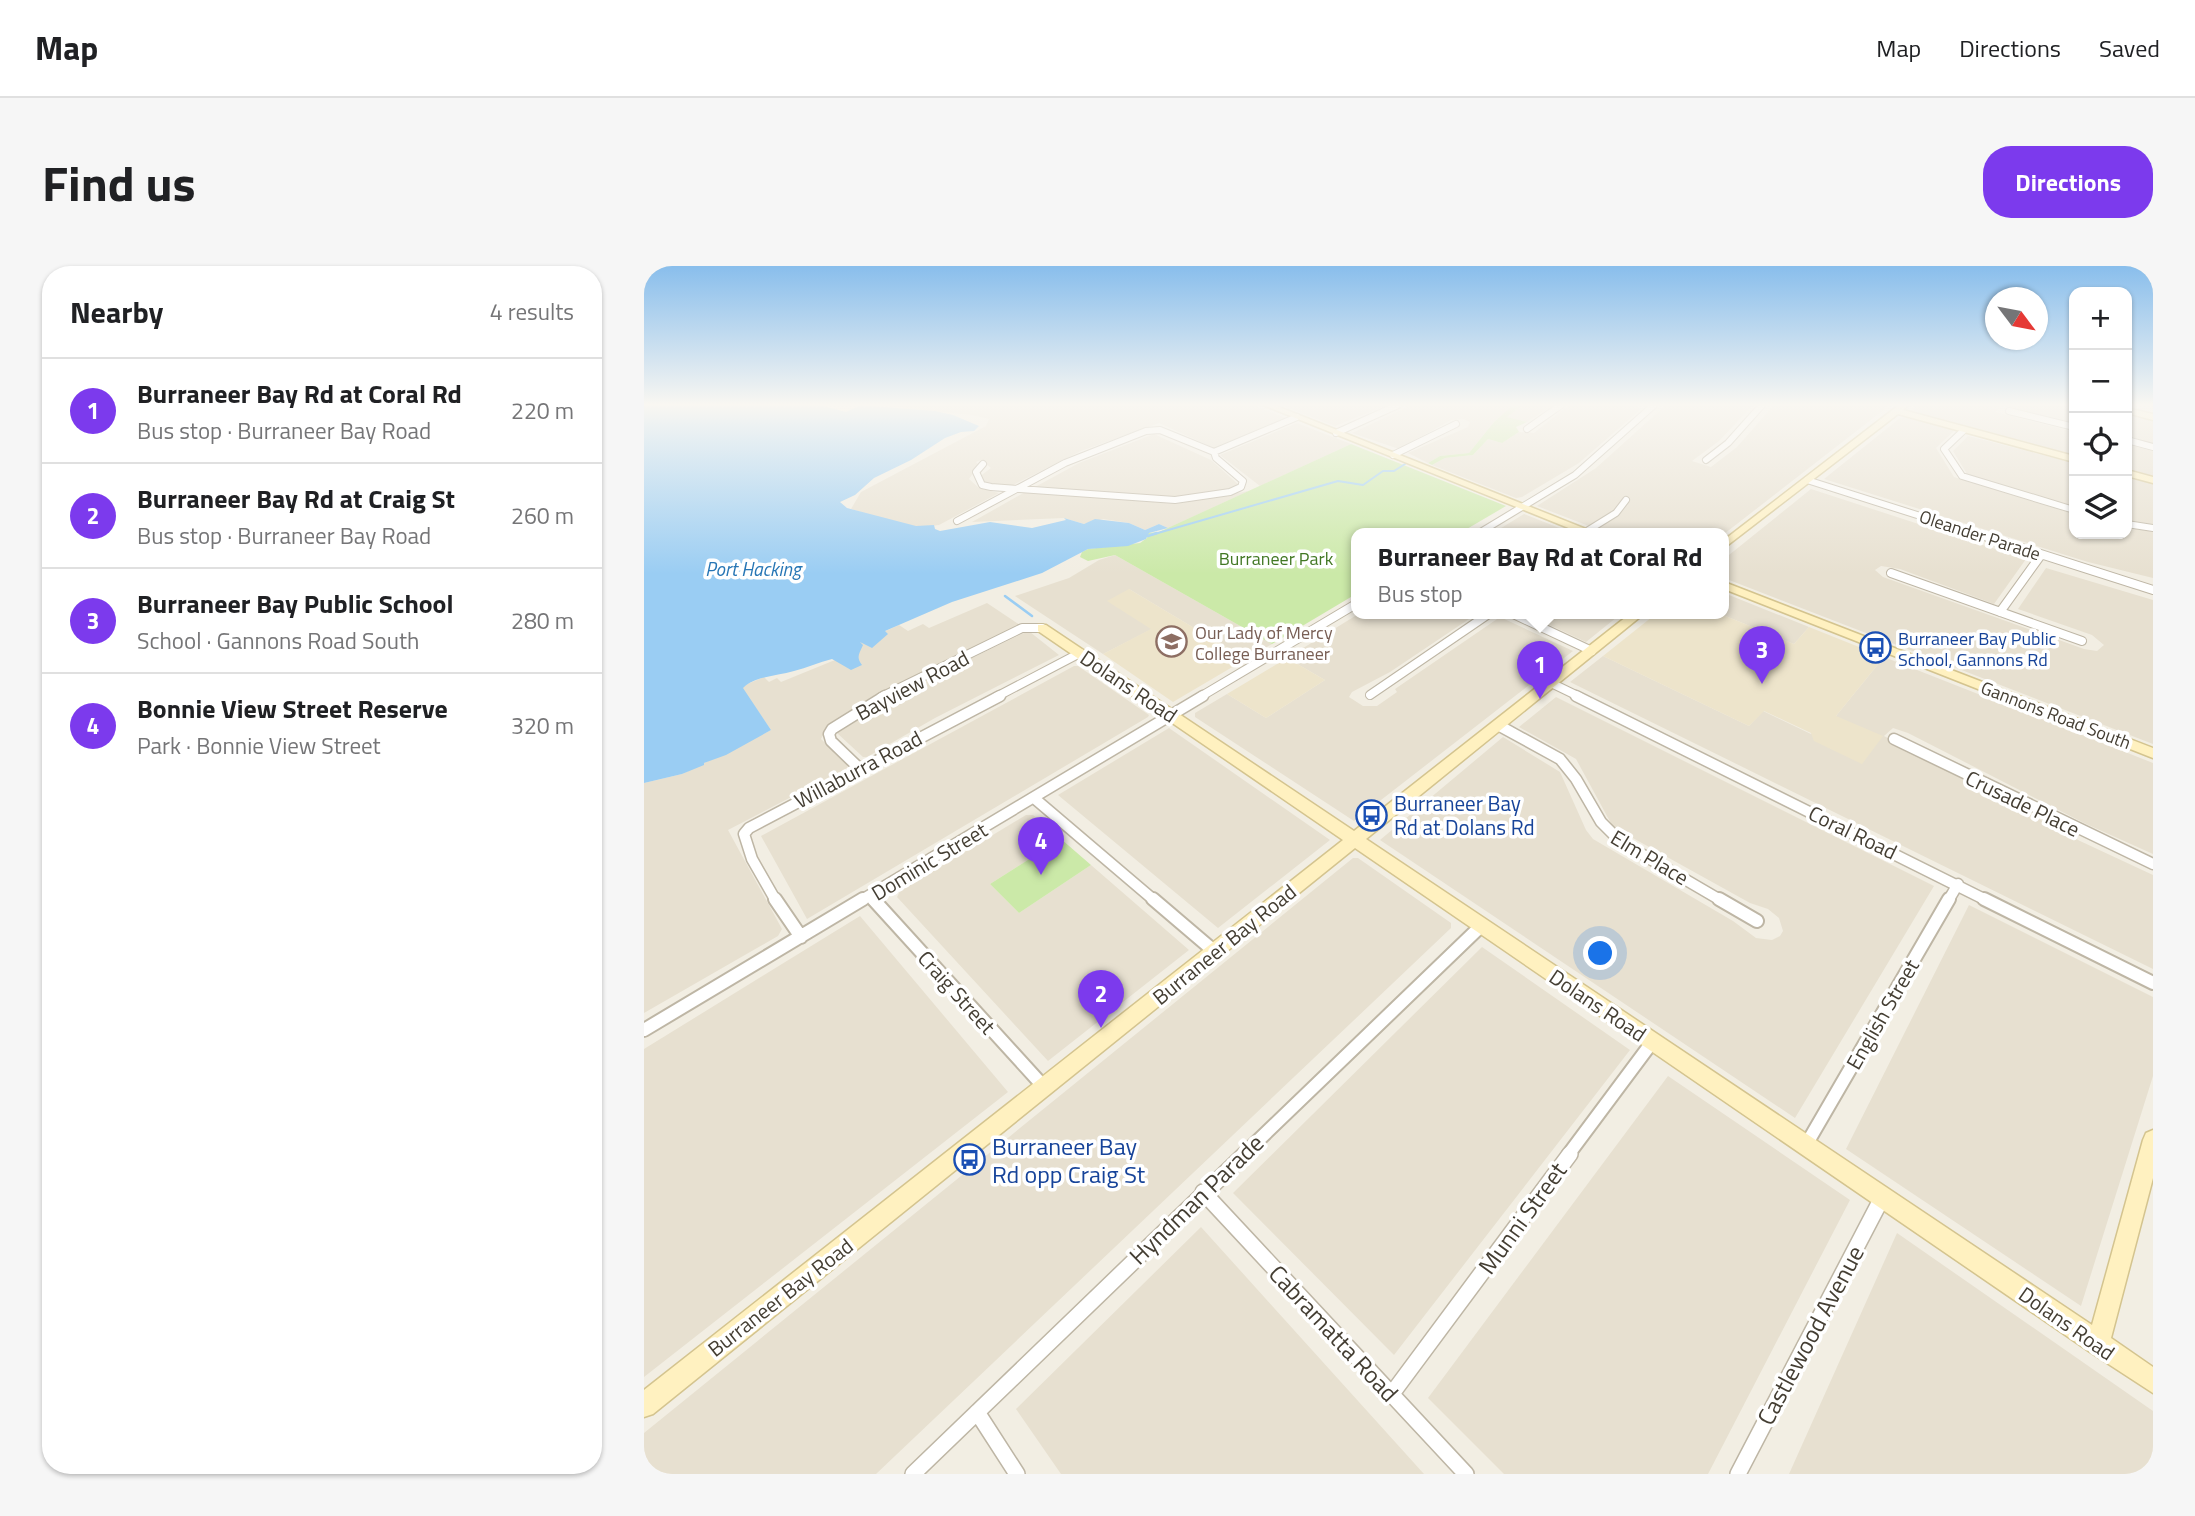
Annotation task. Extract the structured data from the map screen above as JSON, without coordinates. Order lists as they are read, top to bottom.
{
  "streets": {
    "street": [
      "Oleander Parade",
      "Bayview Road",
      "Dolans Road",
      "Gannons Road South",
      "Willaburra Road",
      "Crusade Place",
      "Coral Road",
      "Elm Place",
      "Dominic Street",
      "Burraneer Bay Road",
      "Craig Street",
      "English Street",
      "Hyndman Parade",
      "Munni Street",
      "Cabramatta Road",
      "Castlewood Avenue"
    ]
  },
  "crossings": [
    ["Bayview Road", "Dolans Road"],
    ["Bayview Road", "Willaburra Road"],
    ["Dolans Road", "Willaburra Road"],
    ["Dolans Road", "Dominic Street"],
    ["Dolans Road", "Burraneer Bay Road"],
    ["Dolans Road", "English Street"],
    ["Dolans Road", "Hyndman Parade"],
    ["Dolans Road", "Munni Street"],
    ["Dolans Road", "Castlewood Avenue"],
    ["Willaburra Road", "Dominic Street"],
    ["Coral Road", "Burraneer Bay Road"],
    ["Coral Road", "English Street"],
    ["Elm Place", "Burraneer Bay Road"],
    ["Dominic Street", "Craig Street"],
    ["Burraneer Bay Road", "Craig Street"],
    ["Hyndman Parade", "Cabramatta Road"],
    ["Munni Street", "Cabramatta Road"]
  ],
  "water": ["Port Hacking"],
  "parks": ["Burraneer Park"],
  "places": {
    "school or university": ["Our Lady of Mercy College Burraneer"],
    "bus stop": ["Burraneer Bay Public School, Gannons Rd", "Burraneer Bay Rd at Dolans Rd", "Burraneer Bay Rd opp Craig St"]
  },
  "north": "bottom right",
  "page": {
    "header": "Map",
    "nav": ["Map", "Directions", "Saved"],
    "title": "Find us",
    "buttons": "Directions",
    "heading": ["Nearby", "4 results"],
    "map_buttons": ["+", "−"],
    "list": [
      {
        "mark": "1",
        "name": "Burraneer Bay Rd at Coral Rd",
        "note": "Bus stop · Burraneer Bay Road",
        "value": "220 m"
      },
      {
        "mark": "2",
        "name": "Burraneer Bay Rd at Craig St",
        "note": "Bus stop · Burraneer Bay Road",
        "value": "260 m"
      },
      {
        "mark": "3",
        "name": "Burraneer Bay Public School",
        "note": "School · Gannons Road South",
        "value": "280 m"
      },
      {
        "mark": "4",
        "name": "Bonnie View Street Reserve",
        "note": "Park · Bonnie View Street",
        "value": "320 m"
      }
    ],
    "popup": ["Burraneer Bay Rd at Coral Rd", "Bus stop"],
    "pins": [
      "3",
      "1",
      "4",
      "2"
    ]
  }
}
